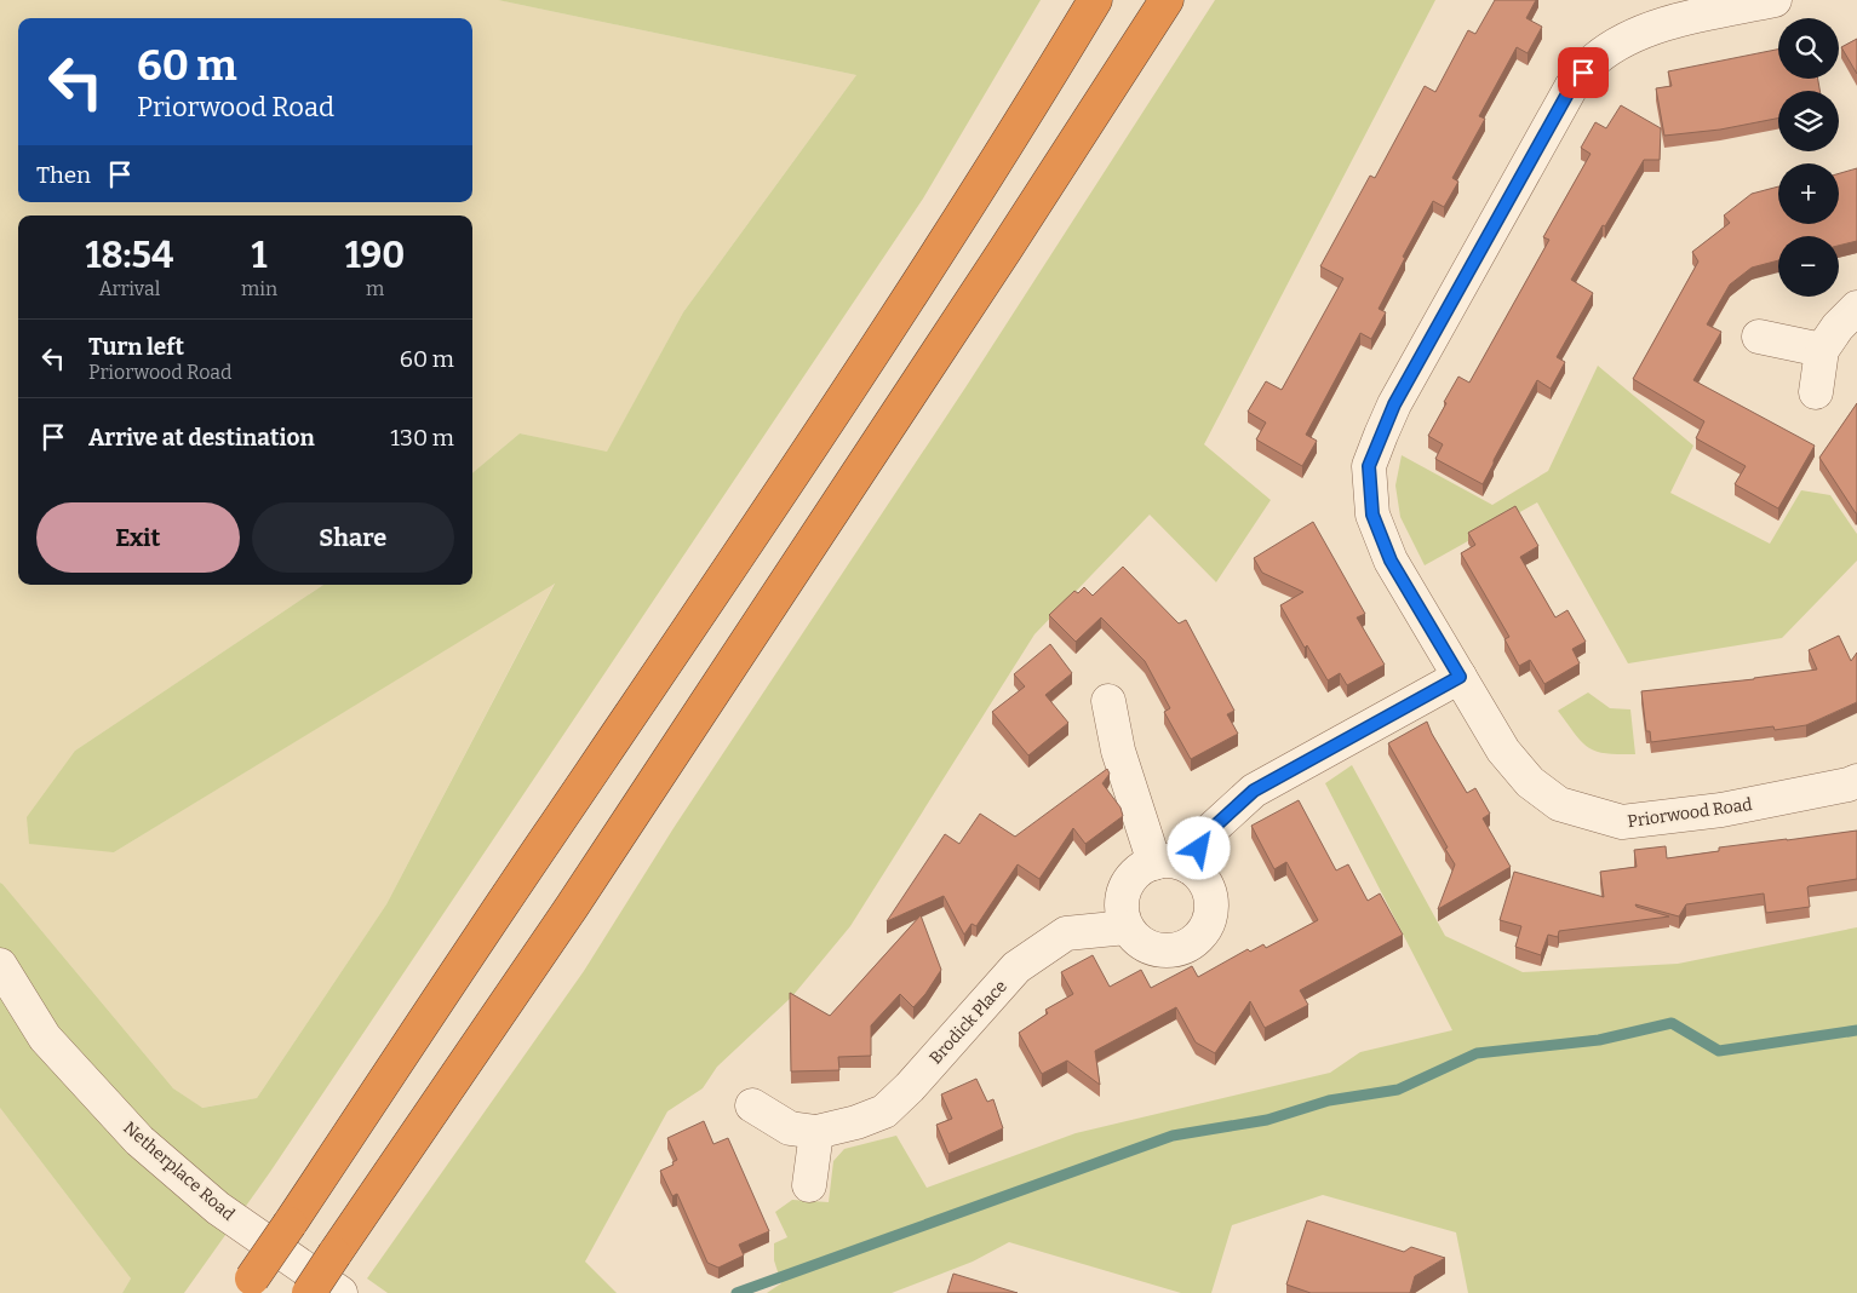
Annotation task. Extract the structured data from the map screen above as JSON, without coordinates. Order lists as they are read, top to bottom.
{
  "streets": {
    "street": ["Priorwood Road", "Brodick Place", "Netherplace Road"]
  },
  "page": {
    "map_buttons": ["+", "−"],
    "turn": ["60 m", "Priorwood Road"],
    "then": "Then",
    "eta": [
      "18:54",
      "Arrival",
      "1",
      "min",
      "190",
      "m"
    ],
    "list": [
      {
        "name": "Turn left",
        "note": "Priorwood Road",
        "value": "60 m"
      },
      {
        "name": "Arrive at destination",
        "value": "130 m"
      }
    ],
    "buttons": ["Exit", "Share"]
  }
}
